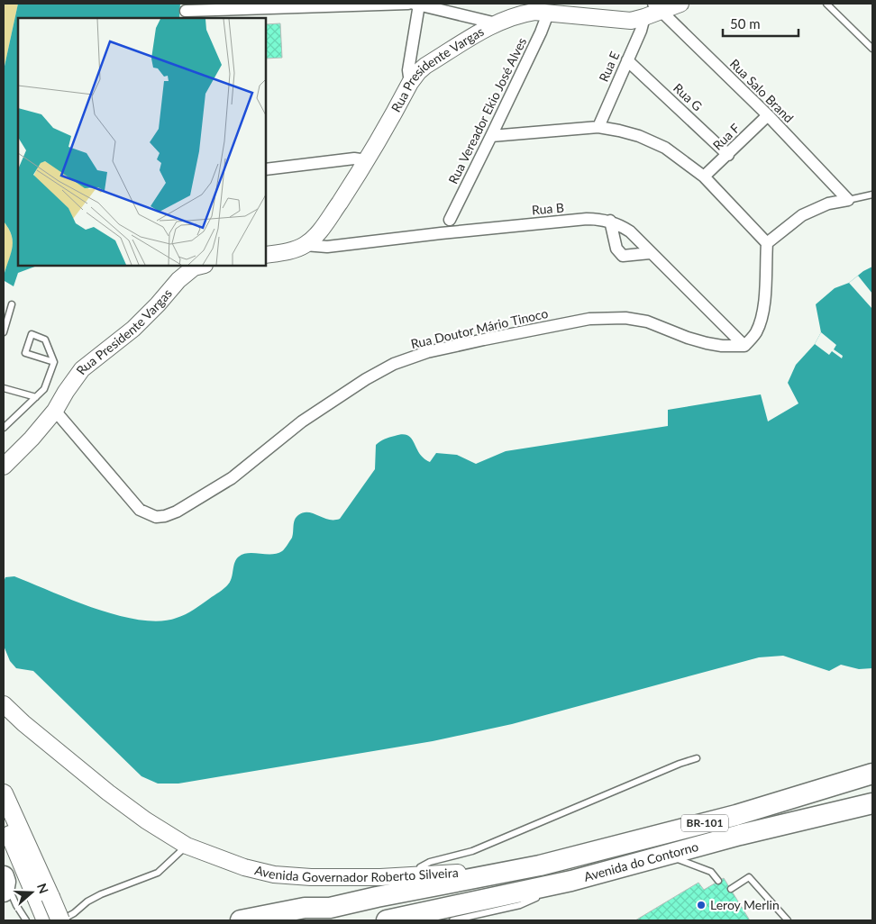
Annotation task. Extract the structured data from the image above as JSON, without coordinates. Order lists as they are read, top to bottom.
{
  "streets": {
    "highway": ["BR-101", "Avenida do Contorno", "Avenida Governador Roberto Silveira"],
    "street": [
      "Rua E",
      "Rua Presidente Vargas",
      "Rua Salo Brand",
      "Rua G",
      "Rua Vereador Ekio José Alves",
      "Rua F",
      "Rua B",
      "Rua Doutor Mário Tinoco"
    ]
  },
  "crossings": [
    ["Rua E", "Rua Presidente Vargas"],
    ["Rua E", "Rua G"],
    ["Rua Presidente Vargas", "Rua Salo Brand"],
    ["Rua Presidente Vargas", "Rua Vereador Ekio José Alves"],
    ["Rua Presidente Vargas", "Rua B"],
    ["Rua Presidente Vargas", "Rua Doutor Mário Tinoco"],
    ["Rua Salo Brand", "Rua F"],
    ["Rua G", "Rua F"],
    ["Rua B", "Rua Doutor Mário Tinoco"],
    ["BR-101", "Avenida do Contorno"],
    ["Avenida do Contorno", "Avenida Governador Roberto Silveira"]
  ],
  "places": ["Leroy Merlin"],
  "scale_bar": "50 m",
  "north": "right"
}
